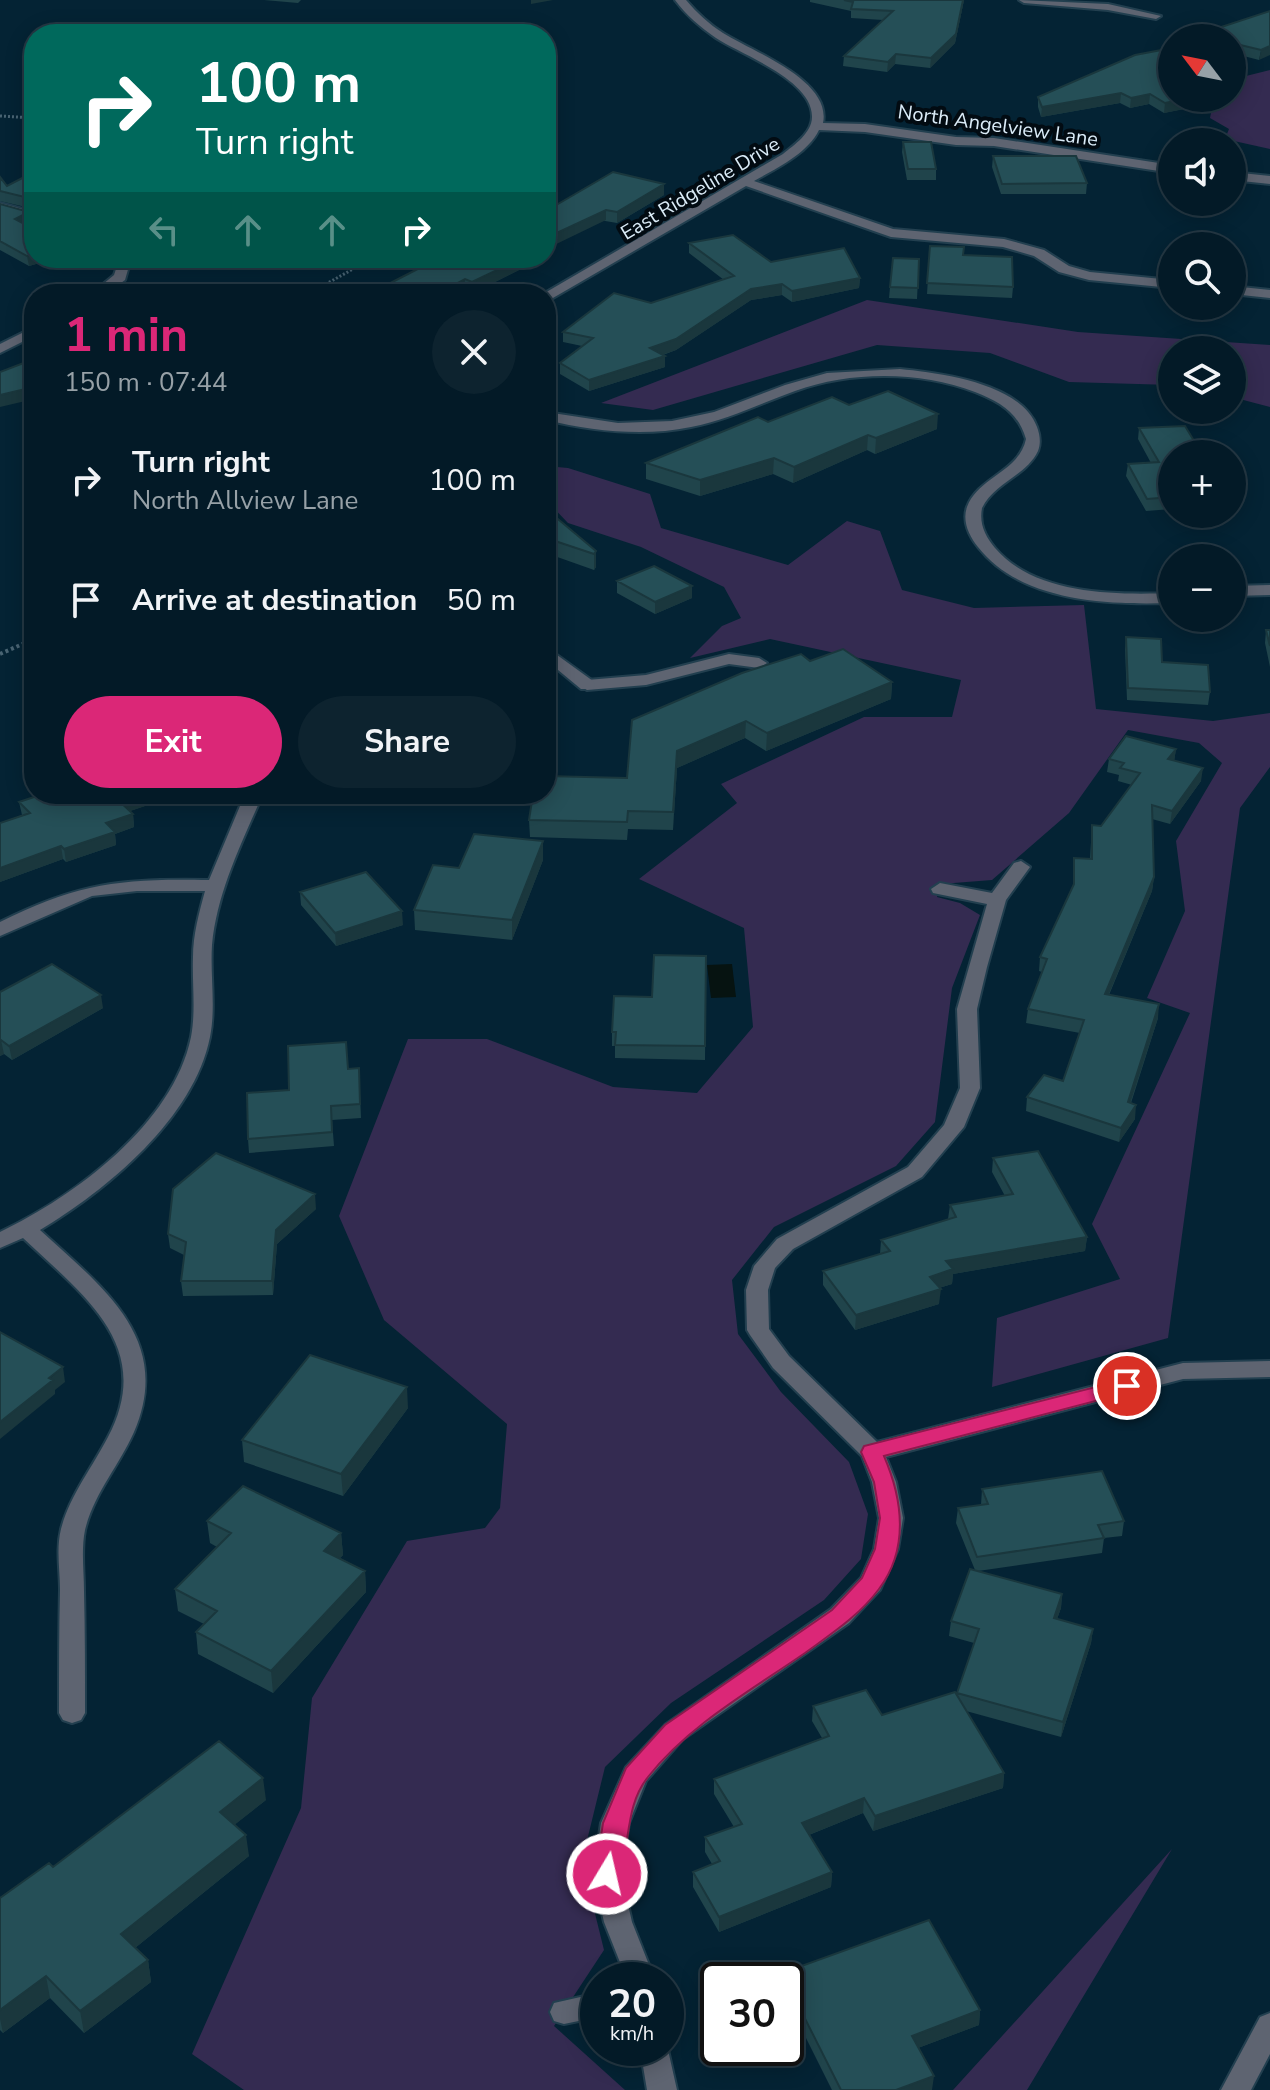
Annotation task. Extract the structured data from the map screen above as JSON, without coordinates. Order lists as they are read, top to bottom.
{
  "streets": {
    "street": ["North Angelview Lane", "East Ridgeline Drive"]
  },
  "crossings": [
    ["North Angelview Lane", "East Ridgeline Drive"]
  ],
  "north": "top left",
  "page": {
    "map_buttons": ["+", "−"],
    "turn": ["100 m", "Turn right"],
    "heading": ["1 min", "150 m · 07:44"],
    "list": [
      {
        "name": "Turn right",
        "note": "North Allview Lane",
        "value": "100 m"
      },
      {
        "name": "Arrive at destination",
        "value": "50 m"
      }
    ],
    "buttons": ["Exit", "Share"],
    "speed": "20 km/h",
    "limit": "30"
  }
}
